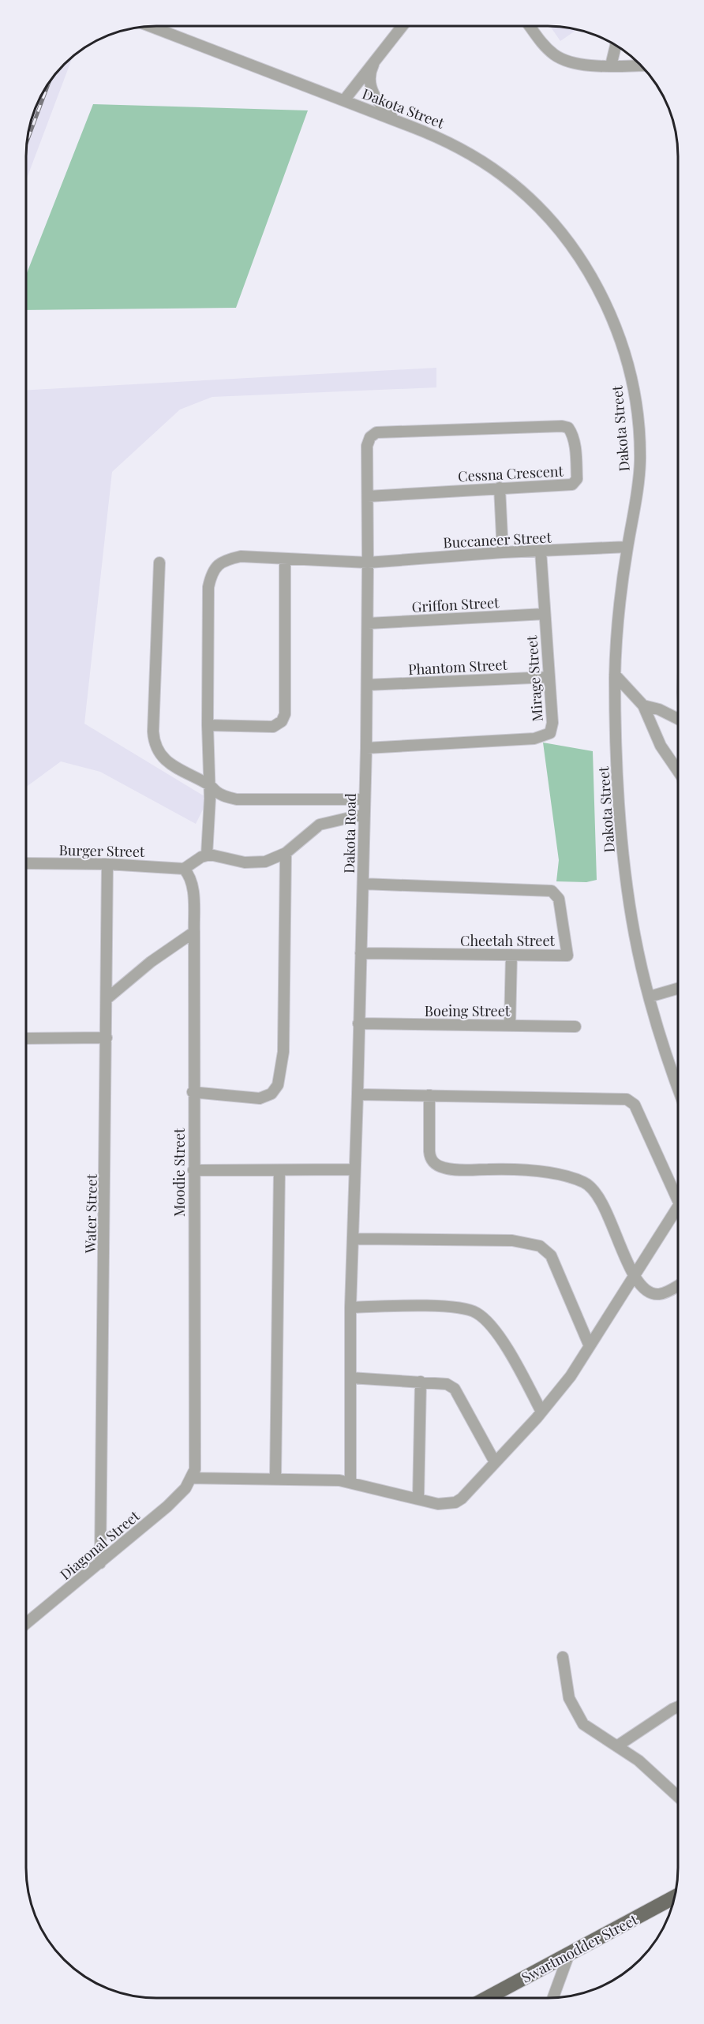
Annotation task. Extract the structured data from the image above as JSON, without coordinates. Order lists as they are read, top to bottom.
{
  "streets": {
    "main road": ["Swartmodder Street"],
    "street": [
      "Dakota Street",
      "Cessna Crescent",
      "Buccaneer Street",
      "Griffon Street",
      "Phantom Street",
      "Mirage Street",
      "Dakota Road",
      "Burger Street",
      "Cheetah Street",
      "Boeing Street",
      "Moodie Street",
      "Water Street",
      "Diagonal Street"
    ]
  },
  "crossings": [
    ["Dakota Street", "Buccaneer Street"],
    ["Cessna Crescent", "Dakota Road"],
    ["Buccaneer Street", "Mirage Street"],
    ["Buccaneer Street", "Dakota Road"],
    ["Griffon Street", "Mirage Street"],
    ["Griffon Street", "Dakota Road"],
    ["Phantom Street", "Mirage Street"],
    ["Phantom Street", "Dakota Road"],
    ["Mirage Street", "Dakota Road"],
    ["Dakota Road", "Cheetah Street"],
    ["Dakota Road", "Boeing Street"],
    ["Burger Street", "Moodie Street"],
    ["Burger Street", "Water Street"],
    ["Moodie Street", "Diagonal Street"],
    ["Water Street", "Diagonal Street"]
  ]
}
